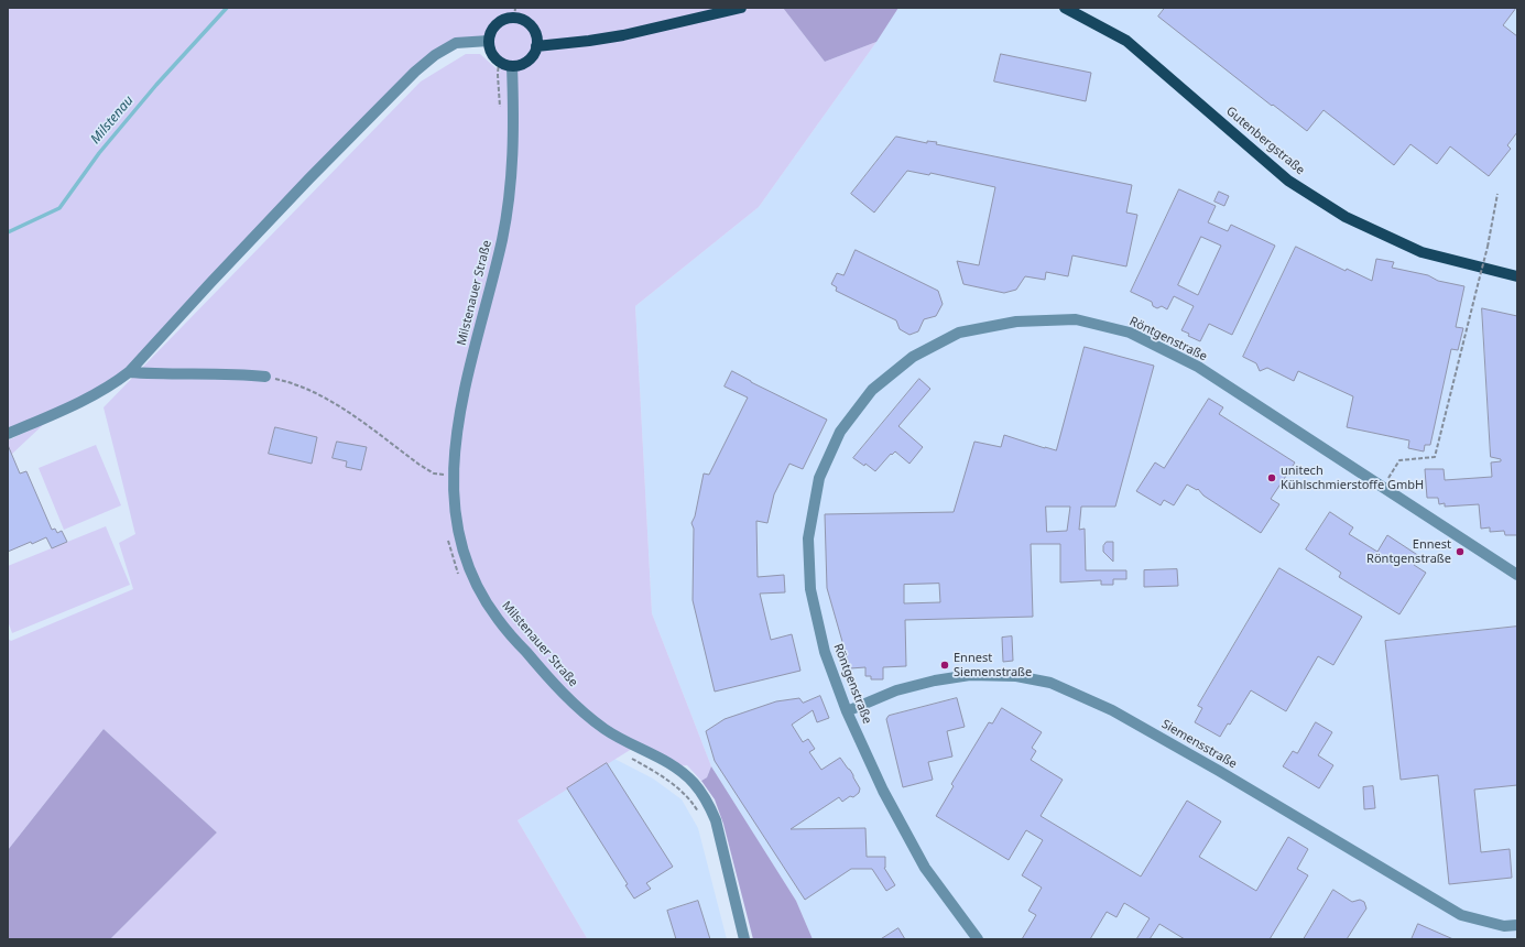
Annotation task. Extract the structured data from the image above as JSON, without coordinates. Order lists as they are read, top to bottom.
{
  "streets": {
    "main road": ["Gutenbergstraße"],
    "street": ["Milstenauer Straße", "Röntgenstraße", "Siemensstraße"]
  },
  "crossings": [
    ["Röntgenstraße", "Siemensstraße"]
  ],
  "water": ["Milstenau"],
  "places": ["unitech Kühlschmierstoffe GmbH", "Ennest Röntgenstraße", "Ennest Siemenstraße"]
}
